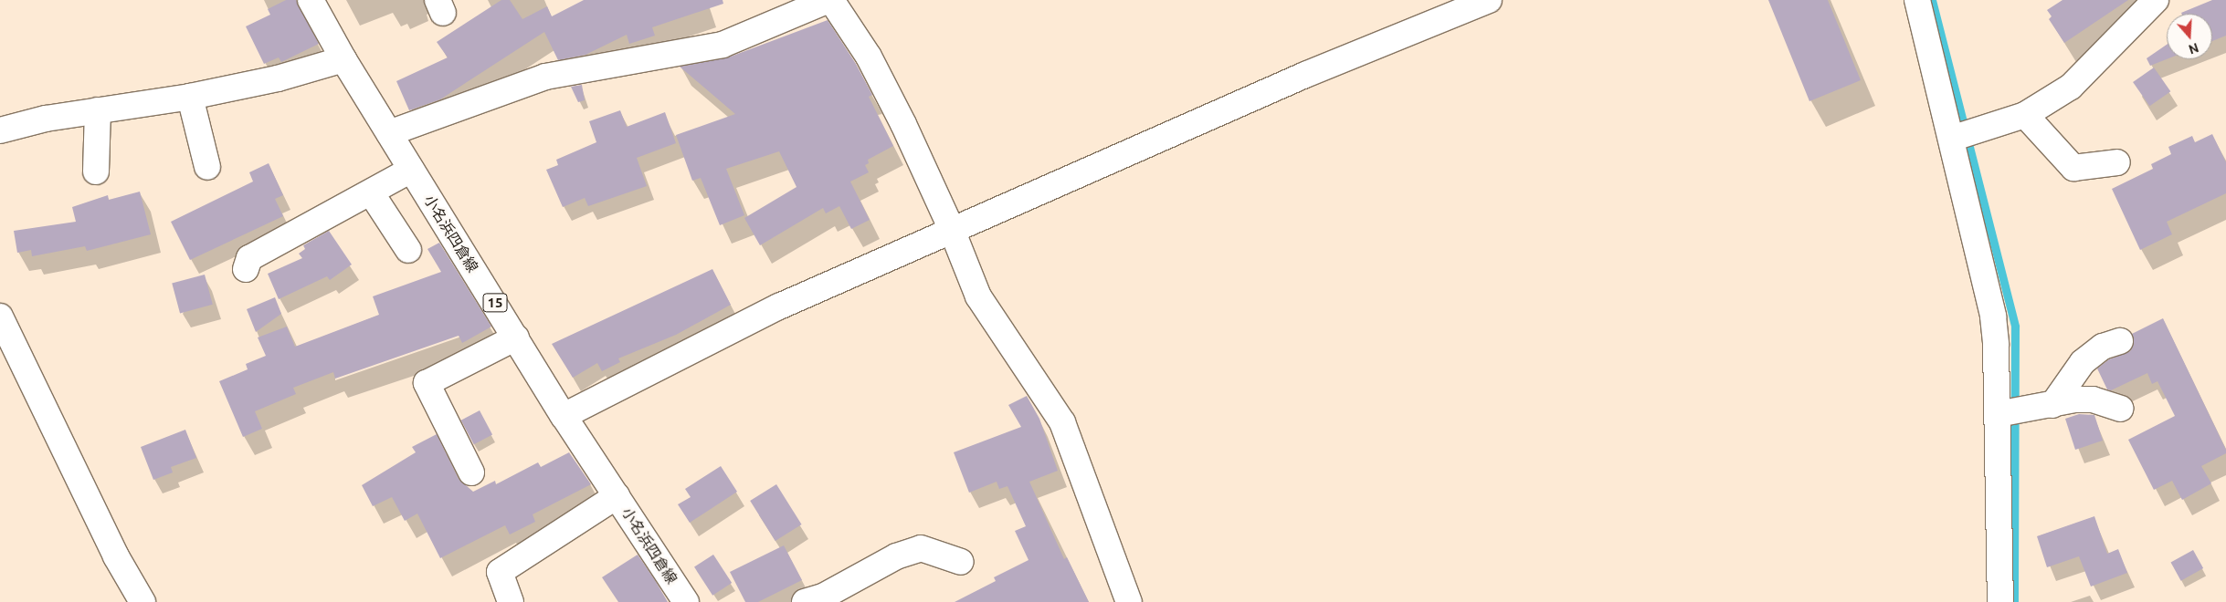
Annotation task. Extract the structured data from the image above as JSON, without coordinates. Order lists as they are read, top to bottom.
{
  "streets": {
    "street": ["小名浜四倉線", "15"]
  },
  "north": "bottom"
}
